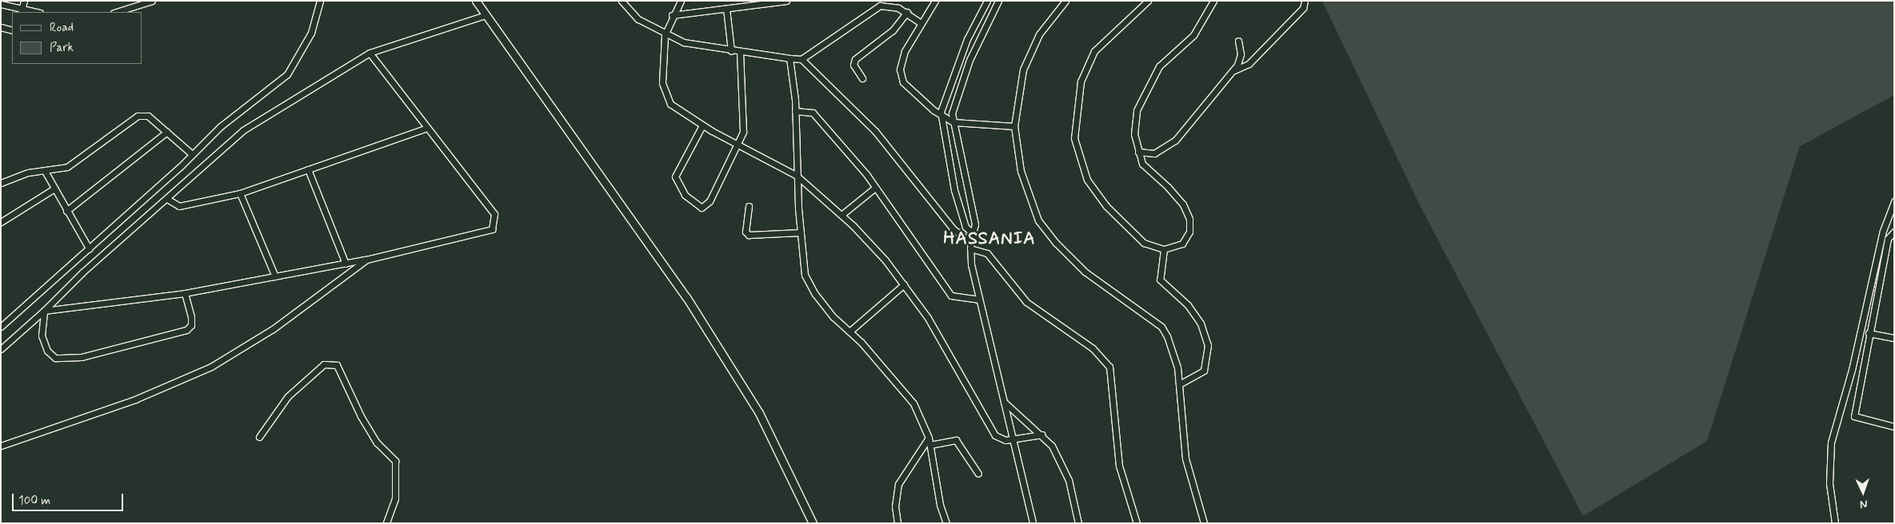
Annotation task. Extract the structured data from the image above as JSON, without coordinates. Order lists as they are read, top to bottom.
{
  "districts": ["HASSANIA"],
  "legend": ["Road", "Park"],
  "scale_bar": "100 m",
  "north": "bottom"
}
